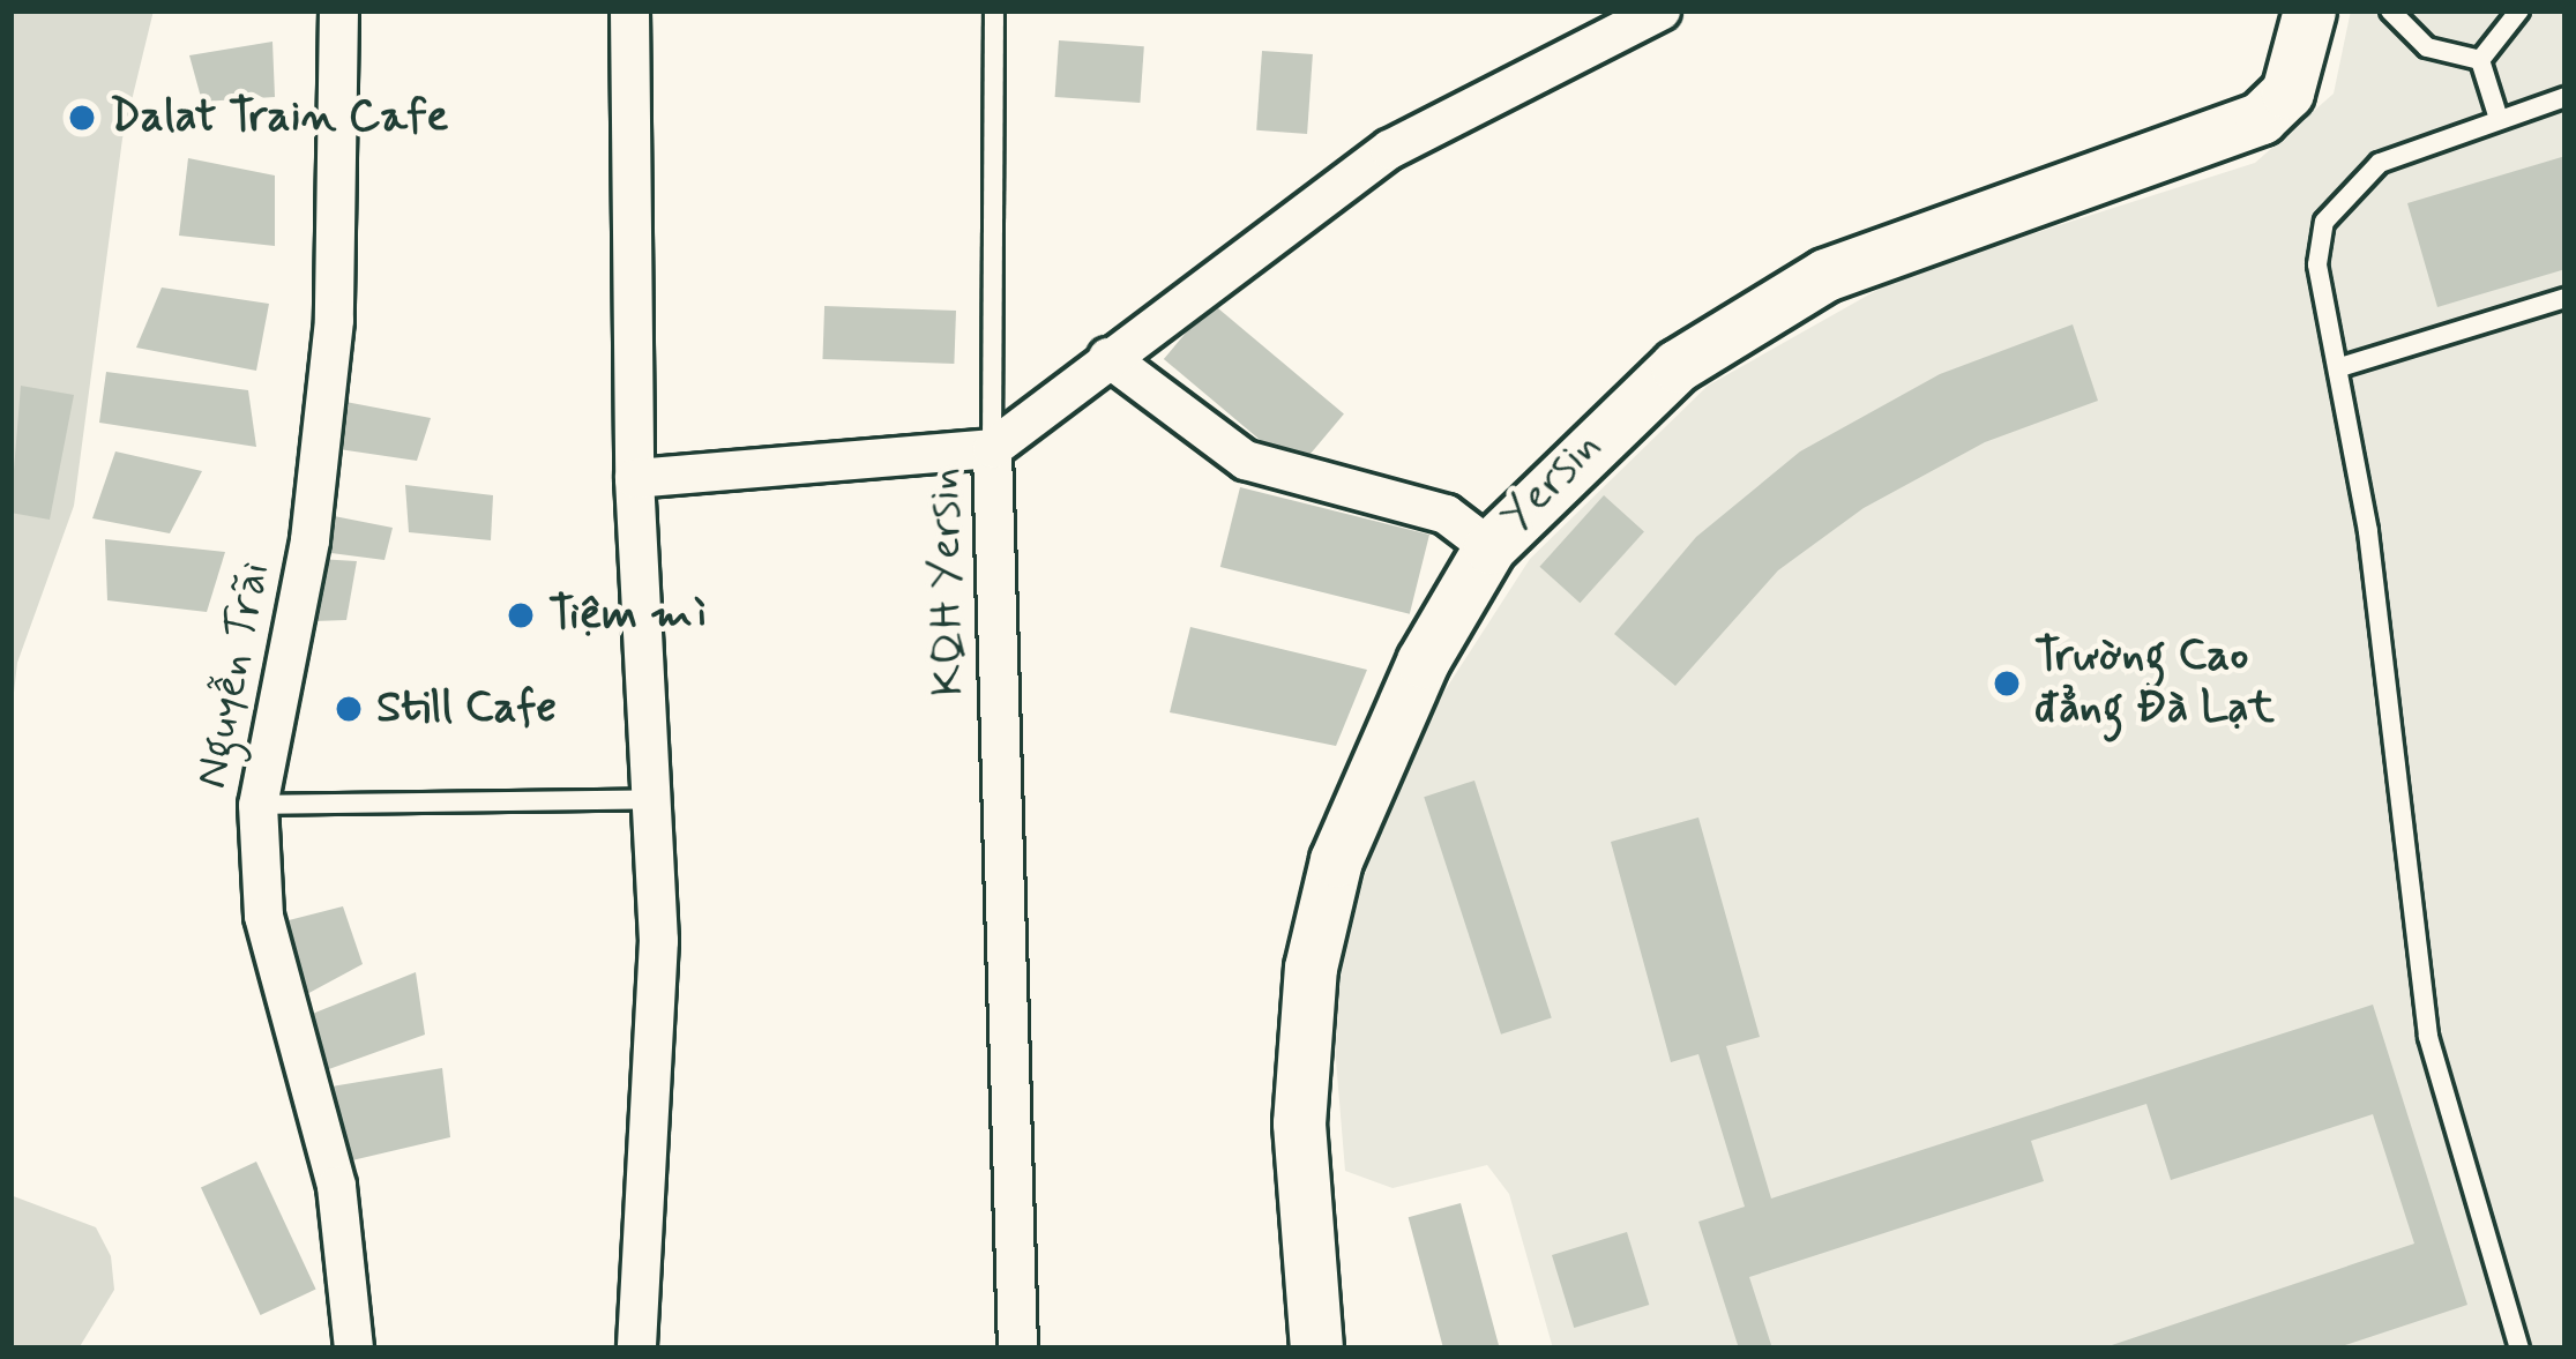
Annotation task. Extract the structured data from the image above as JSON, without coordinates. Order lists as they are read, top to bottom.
{
  "streets": {
    "street": ["Yersin", "KQH Yersin", "Nguyễn Trãi"]
  },
  "places": [
    "Dalat Train Cafe",
    "Tiệm mì",
    "Trường Cao đẳng Đà Lạt",
    "Still Cafe"
  ]
}
